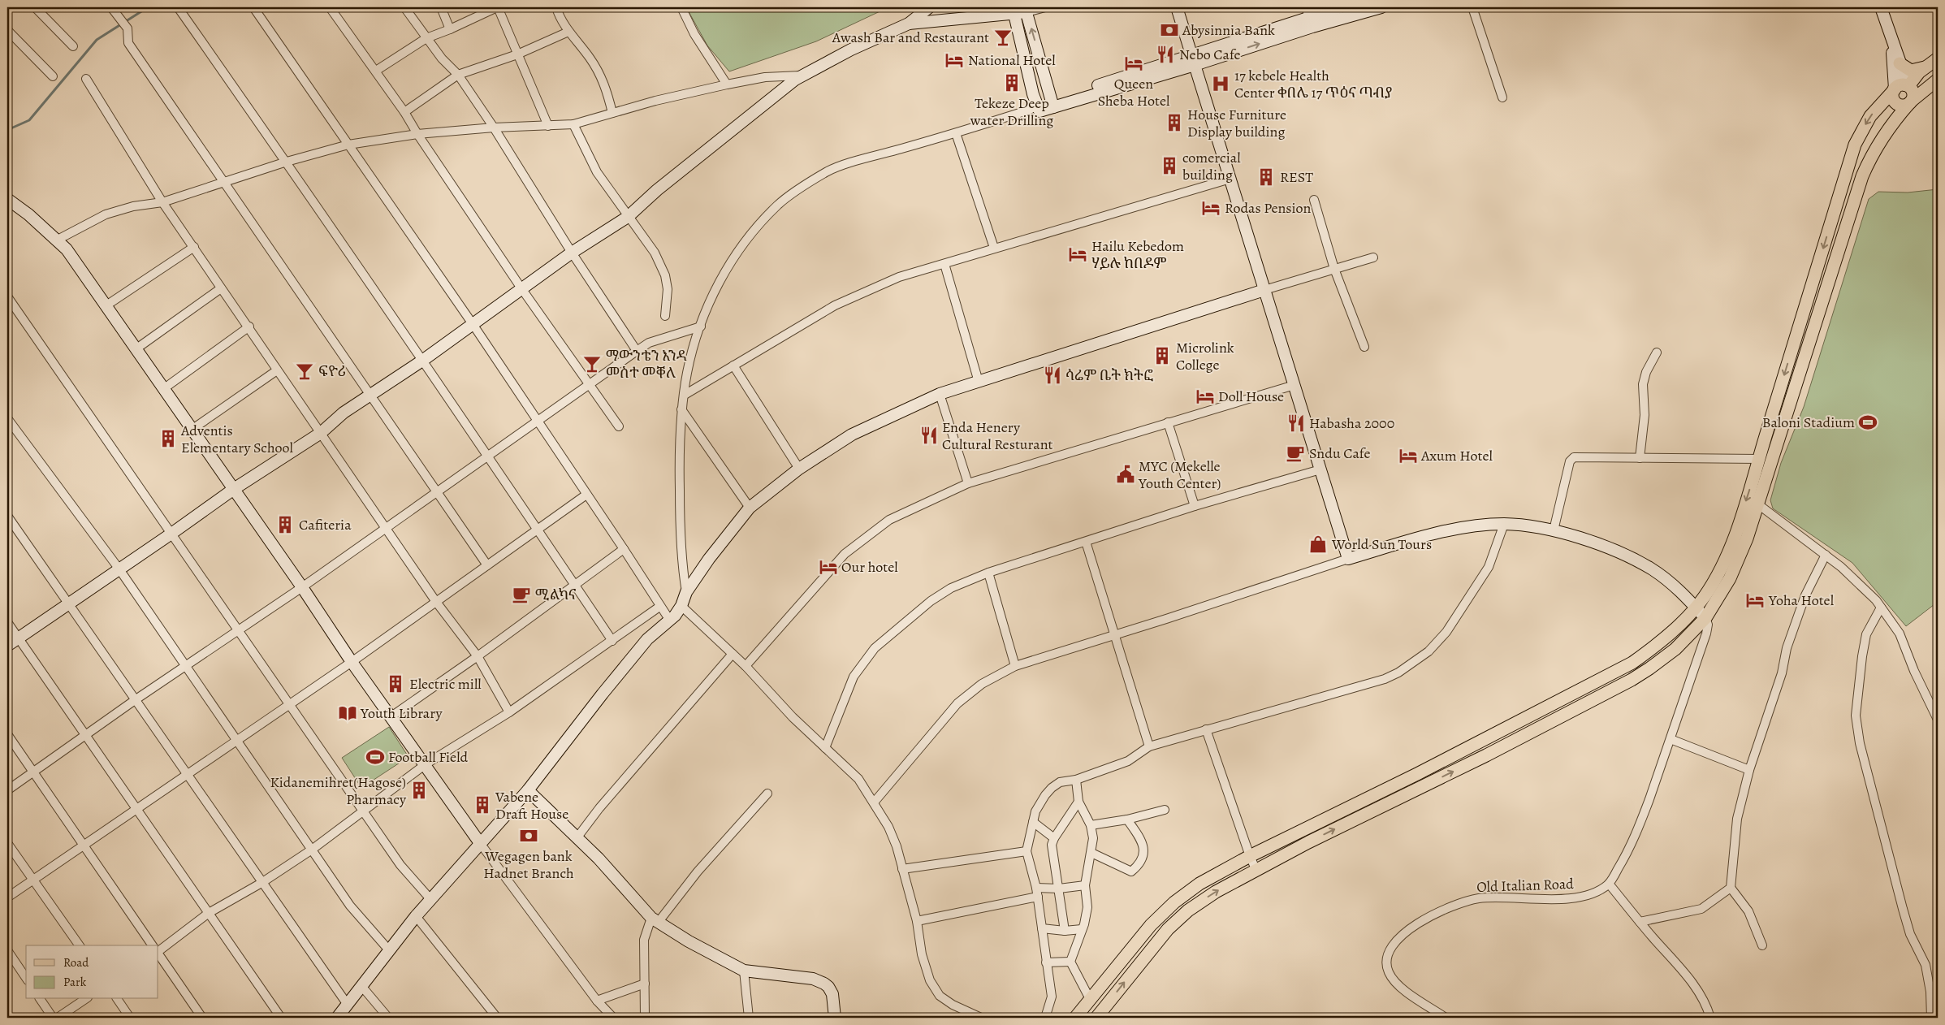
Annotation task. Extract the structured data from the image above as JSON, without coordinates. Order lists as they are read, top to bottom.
{
  "streets": {
    "street": ["Old Italian Road"]
  },
  "places": {
    "bank": ["Abysinnia Bank", "Wegagen bank Hadnet Branch"],
    "bar": ["Awash Bar and Restaurant", "ማውንቴን እንዳ መስተ መቐለ", "ፍዮሪ"],
    "restaurant": [
      "Nebo Cafe",
      "ሳሬም ቤት ክትፎ",
      "Habasha 2000",
      "Enda Henery Cultural Resturant"
    ],
    "hotel": [
      "National Hotel",
      "Queen Sheba Hotel",
      "Rodas Pension",
      "Hailu Kebedom ሃይሉ ከበዶም",
      "Doll House",
      "Axum Hotel",
      "Our hotel",
      "Yoha Hotel"
    ],
    "building": [
      "Tekeze Deep water Drilling",
      "House Furniture Display building",
      "comercial building",
      "REST",
      "Microlink College",
      "Adventis Elementary School",
      "Cafiteria",
      "Electric mill",
      "Kidanemihret(Hagose) Pharmacy",
      "Vabene Draft House"
    ],
    "hospital": ["17 kebele Health Center ቀበሌ 17 ጥዕና ጣብያ"],
    "sports": ["Baloni Stadium", "Football Field"],
    "cafe": ["Sndu Cafe", "ሚልካና"],
    "public building": ["MYC (Mekelle Youth Center)"],
    "shop": ["World Sun Tours"],
    "library": ["Youth Library"]
  },
  "legend": ["Road", "Park"]
}
